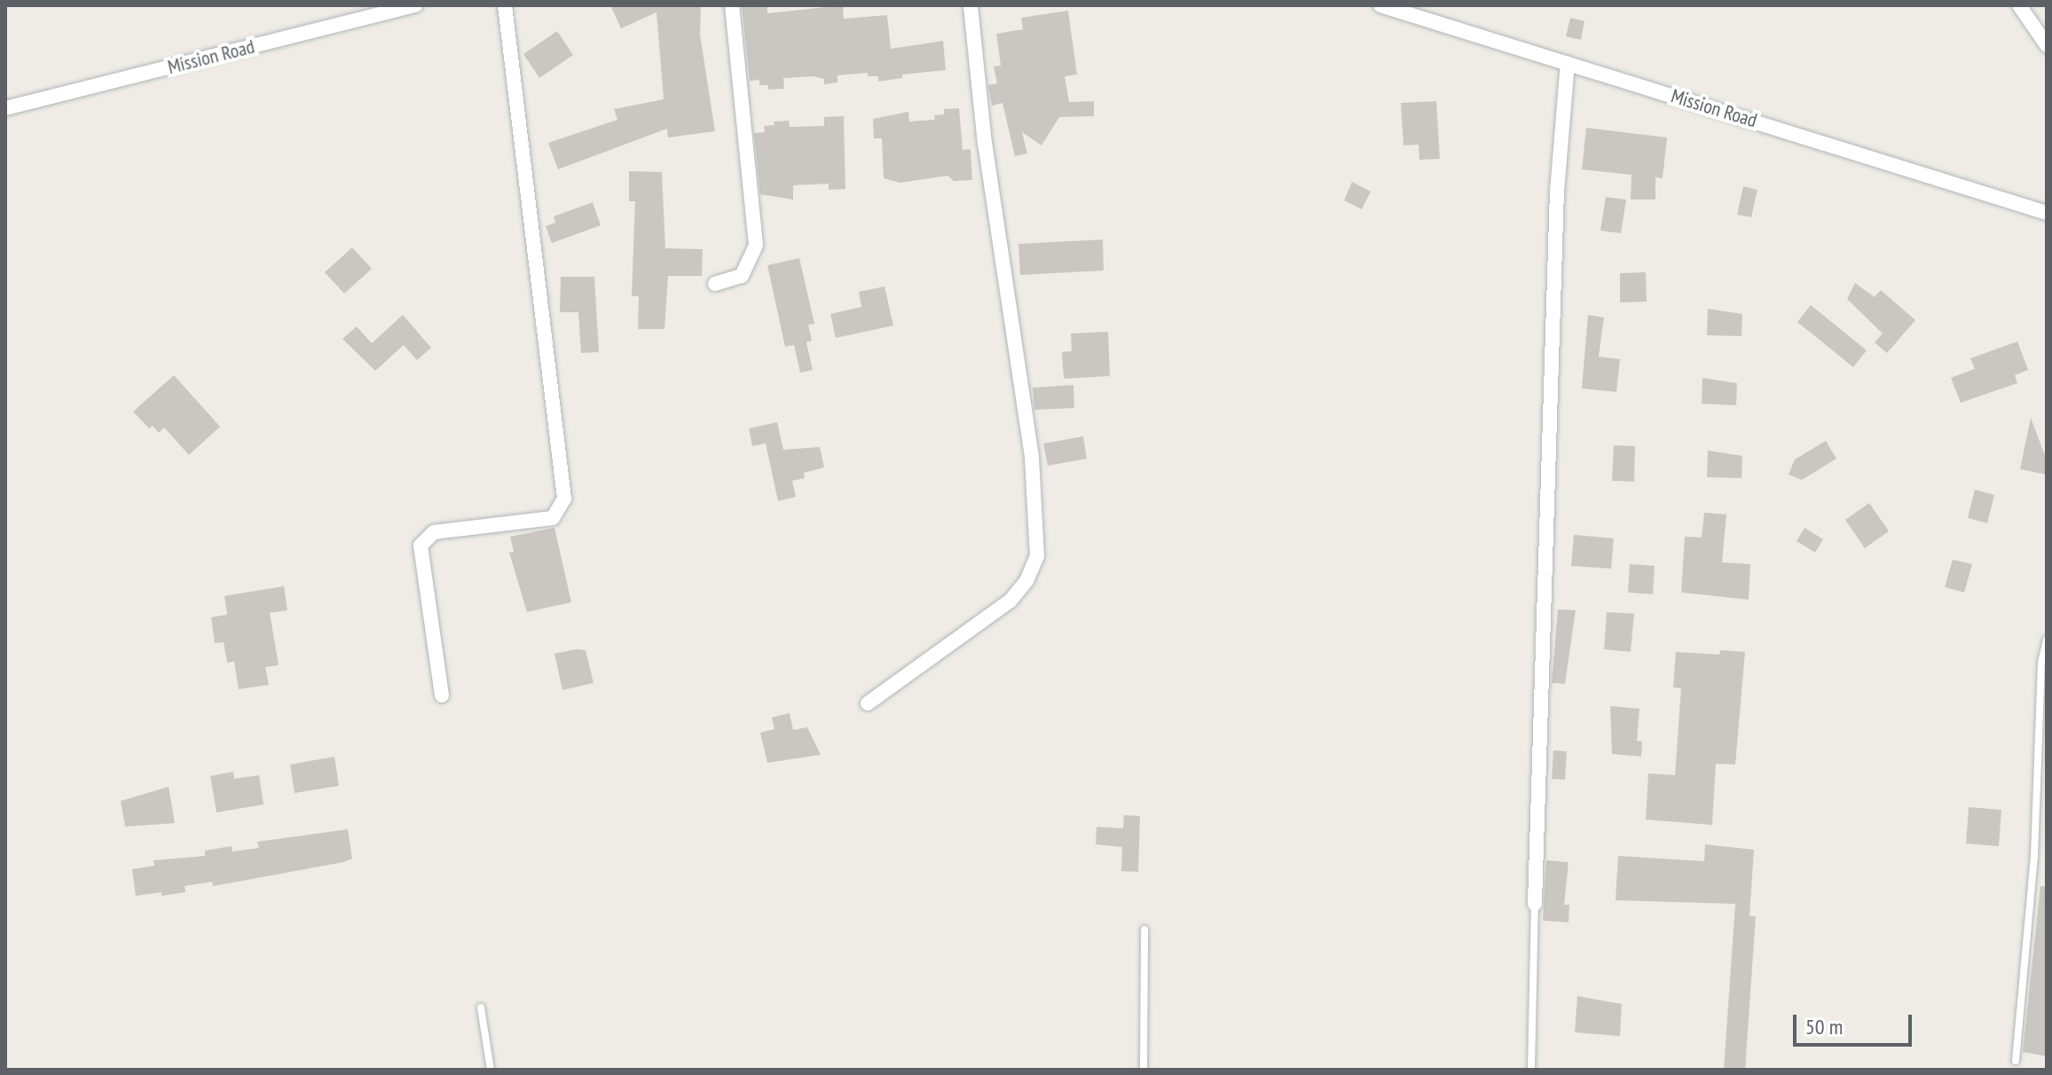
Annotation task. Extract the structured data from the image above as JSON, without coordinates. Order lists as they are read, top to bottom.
{
  "streets": {
    "street": ["Mission Road"]
  },
  "scale_bar": "50 m"
}
